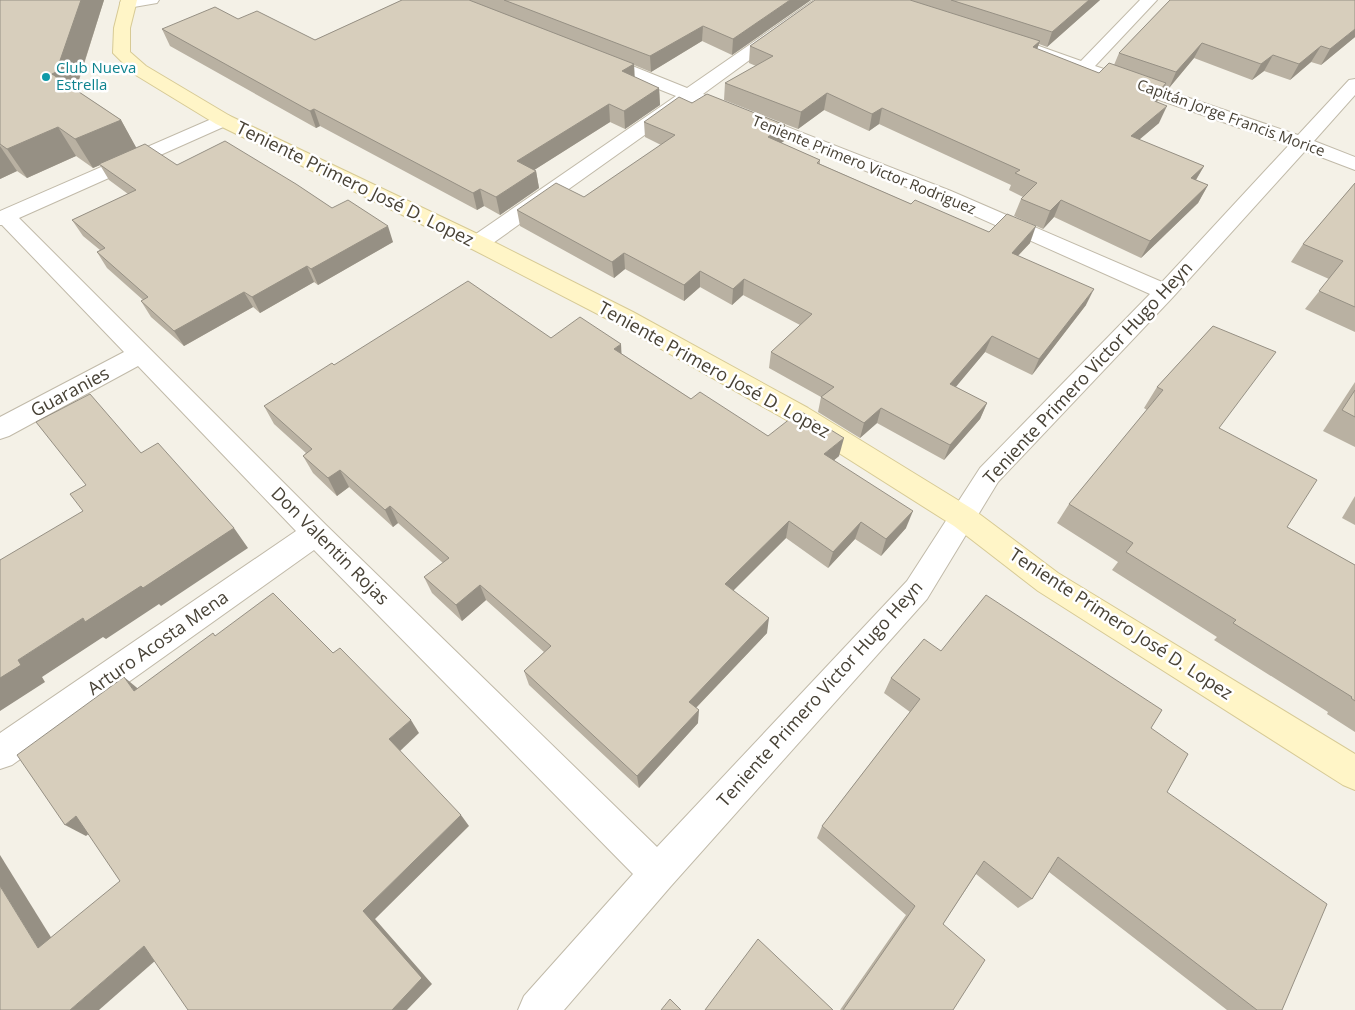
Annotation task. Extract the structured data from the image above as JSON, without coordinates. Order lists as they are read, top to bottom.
{
  "streets": {
    "street": [
      "Capitán Jorge Francis Morice",
      "Teniente Primero Victor Rodriguez",
      "Teniente Primero José D. Lopez",
      "Teniente Primero Victor Hugo Heyn",
      "Guaranies",
      "Don Valentin Rojas",
      "Arturo Acosta Mena"
    ]
  },
  "crossings": [
    ["Capitán Jorge Francis Morice", "Teniente Primero Victor Hugo Heyn"],
    ["Teniente Primero Victor Rodriguez", "Teniente Primero Victor Hugo Heyn"],
    ["Teniente Primero José D. Lopez", "Teniente Primero Victor Hugo Heyn"],
    ["Teniente Primero Victor Hugo Heyn", "Don Valentin Rojas"],
    ["Guaranies", "Don Valentin Rojas"],
    ["Don Valentin Rojas", "Arturo Acosta Mena"]
  ],
  "places": ["Club Nueva Estrella"]
}
